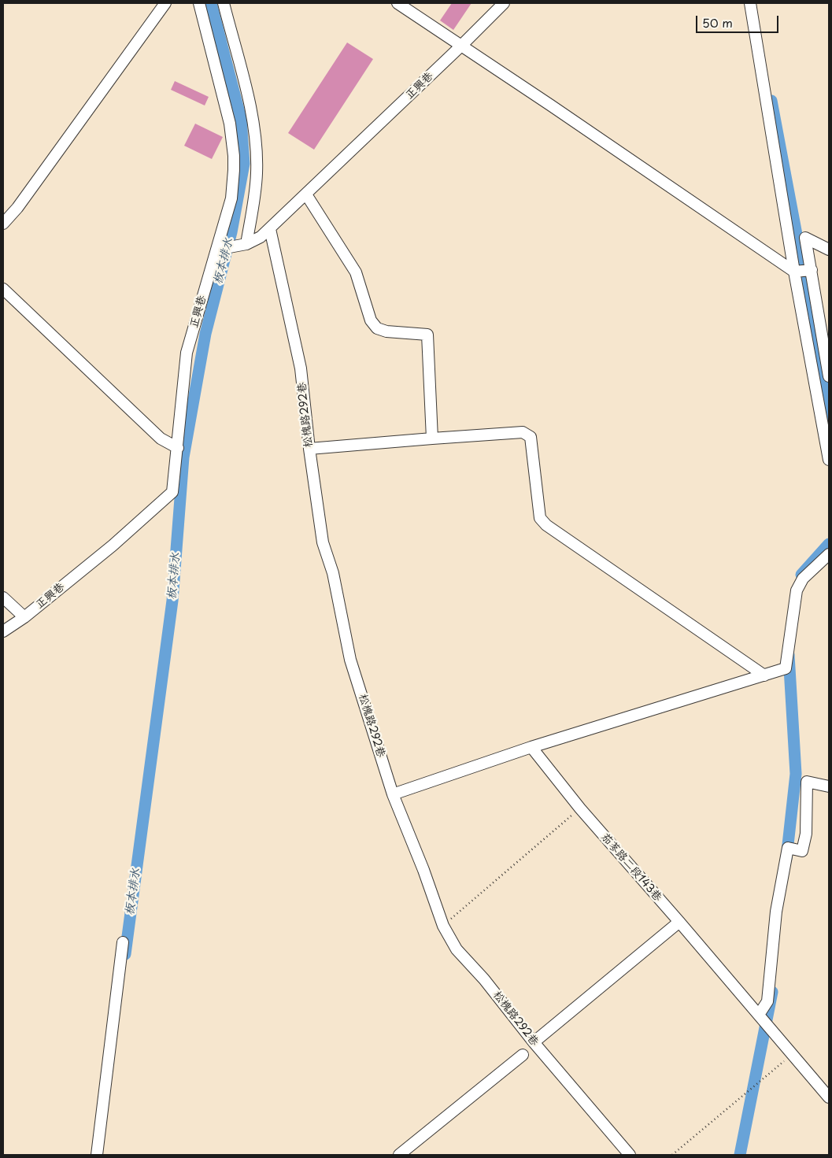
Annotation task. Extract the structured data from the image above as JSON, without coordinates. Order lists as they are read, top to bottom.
{
  "streets": {
    "lane": ["正興巷", "松槐路292巷", "茄苳路二段143巷"]
  },
  "crossings": [
    ["正興巷", "松槐路292巷"]
  ],
  "water": ["板本排水"],
  "scale_bar": "50 m"
}
